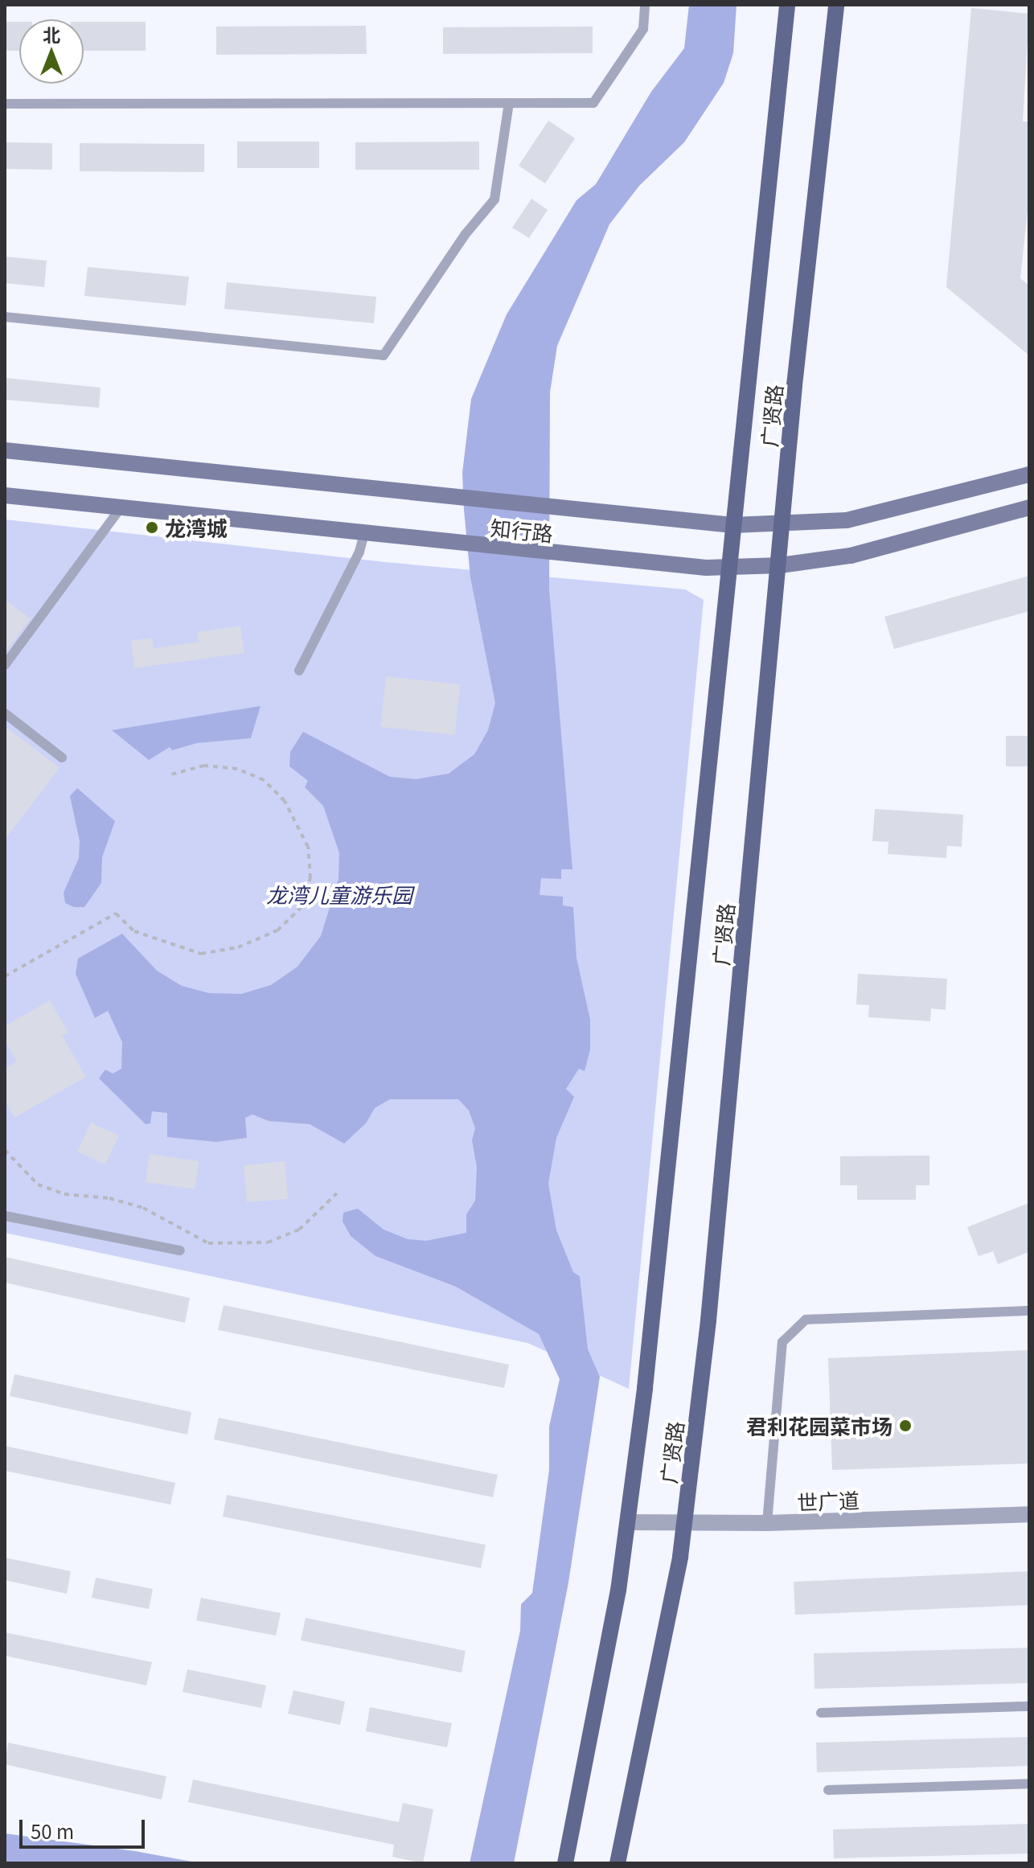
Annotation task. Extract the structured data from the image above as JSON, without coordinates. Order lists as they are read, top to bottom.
{
  "streets": {
    "main road": ["广贤路", "知行路"],
    "street": ["世广道"]
  },
  "crossings": [
    ["广贤路", "知行路"],
    ["广贤路", "世广道"]
  ],
  "parks": ["龙湾儿童游乐园"],
  "places": ["龙湾城", "君利花园菜市场"],
  "scale_bar": "50 m",
  "north": "top"
}
